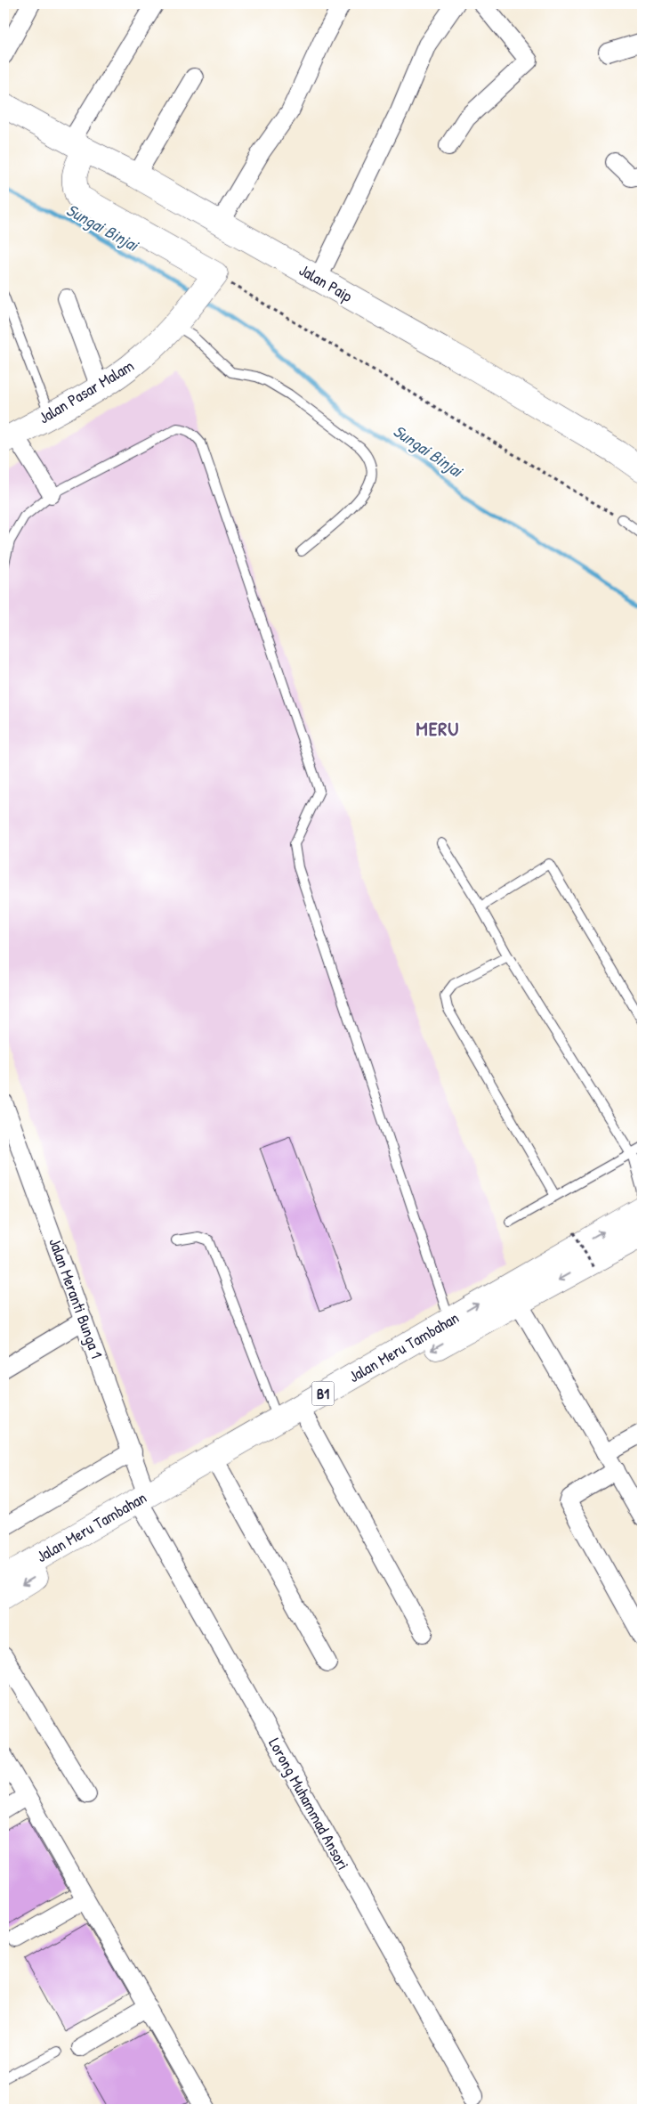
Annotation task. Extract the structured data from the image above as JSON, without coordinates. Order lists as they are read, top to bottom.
{
  "streets": {
    "main road": [
      "Jalan Paip",
      "Jalan Pasar Malam",
      "Jalan Meru Tambahan",
      "B1"
    ],
    "street": ["Jalan Meranti Bunga 1", "Lorong Muhammad Ansori"]
  },
  "crossings": [
    ["Jalan Meranti Bunga 1", "Jalan Meru Tambahan"],
    ["Jalan Meranti Bunga 1", "Lorong Muhammad Ansori"],
    ["Jalan Meru Tambahan", "Lorong Muhammad Ansori"]
  ],
  "districts": ["MERU"],
  "water": ["Sungai Binjai"]
}
